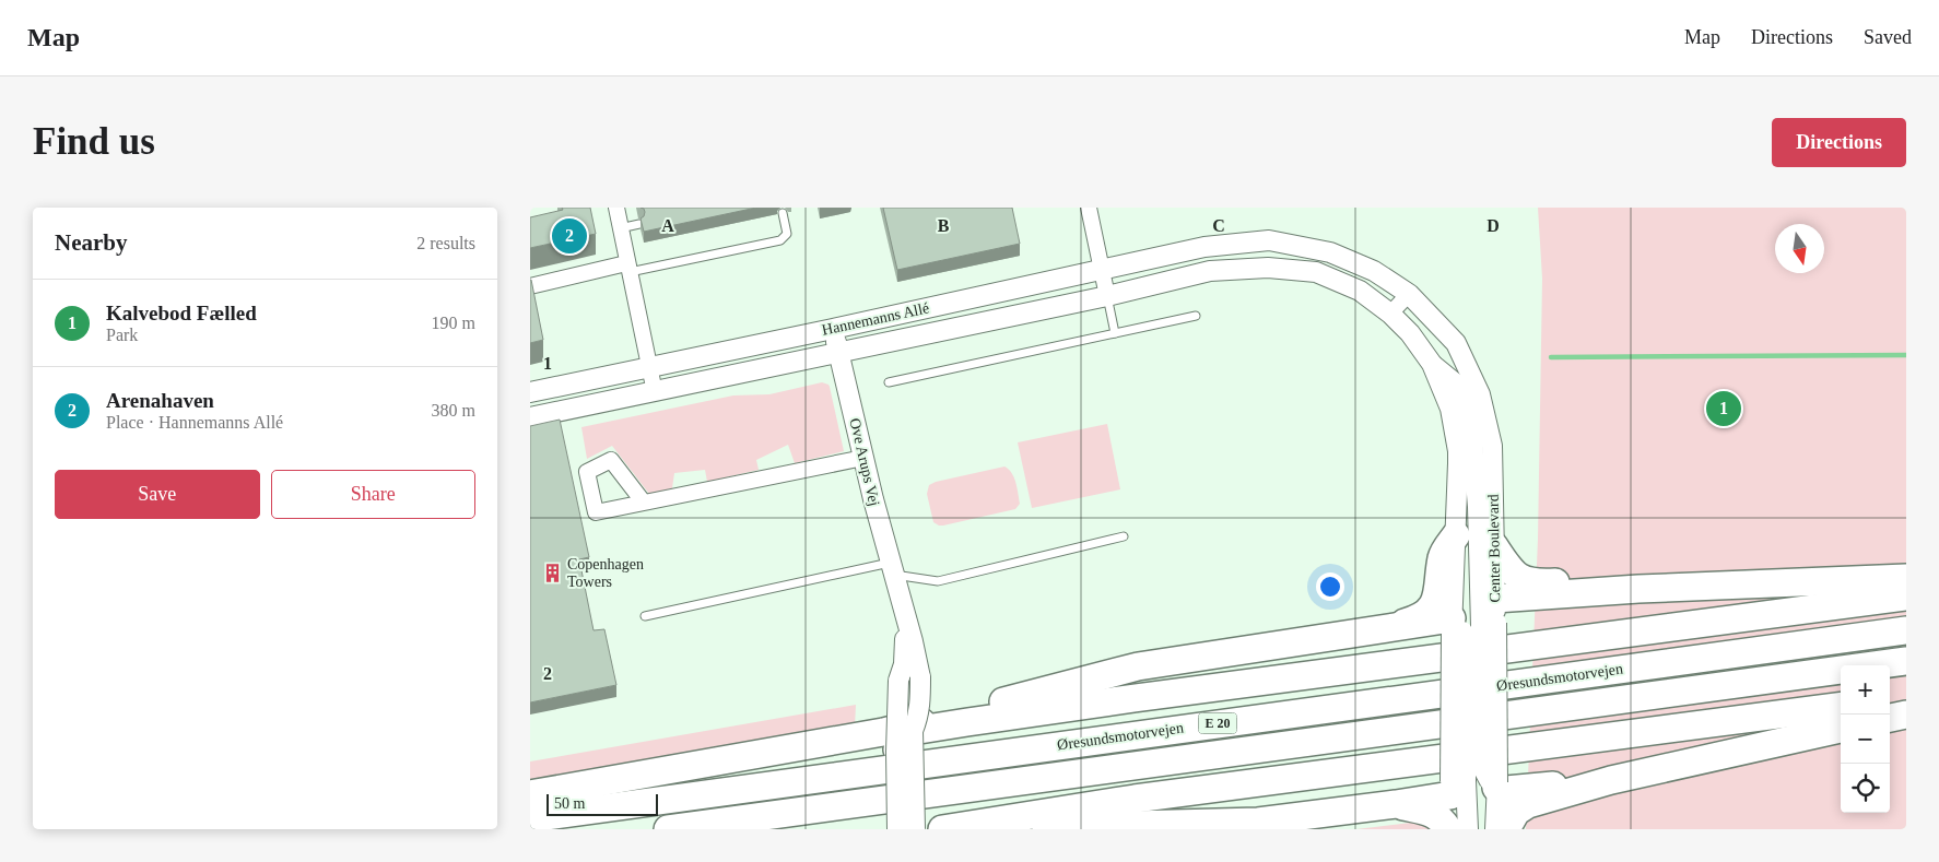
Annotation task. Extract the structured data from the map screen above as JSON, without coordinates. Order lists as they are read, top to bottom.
{
  "streets": {
    "highway": ["Øresundsmotorvejen", "E 20"],
    "street": ["Hannemanns Allé", "Ove Arups Vej", "Center Boulevard"]
  },
  "crossings": [
    ["Hannemanns Allé", "Ove Arups Vej"],
    ["Hannemanns Allé", "Center Boulevard"]
  ],
  "places": {
    "building": ["Copenhagen Towers"]
  },
  "scale_bar": "50 m",
  "north": "bottom",
  "page": {
    "header": "Map",
    "nav": ["Map", "Directions", "Saved"],
    "buttons": [
      "Directions",
      ["Save", "Share"]
    ],
    "title": "Find us",
    "heading": ["Nearby", "2 results"],
    "pins": ["2", "1"],
    "list": [
      {
        "mark": "1",
        "name": "Kalvebod Fælled",
        "note": "Park",
        "value": "190 m"
      },
      {
        "mark": "2",
        "name": "Arenahaven",
        "note": "Place · Hannemanns Allé",
        "value": "380 m"
      }
    ],
    "map_buttons": ["+", "−"],
    "scale": "50 m"
  },
  "grid": {
    "columns": [
      "A",
      "B",
      "C",
      "D"
    ],
    "rows": ["1", "2"]
  }
}
